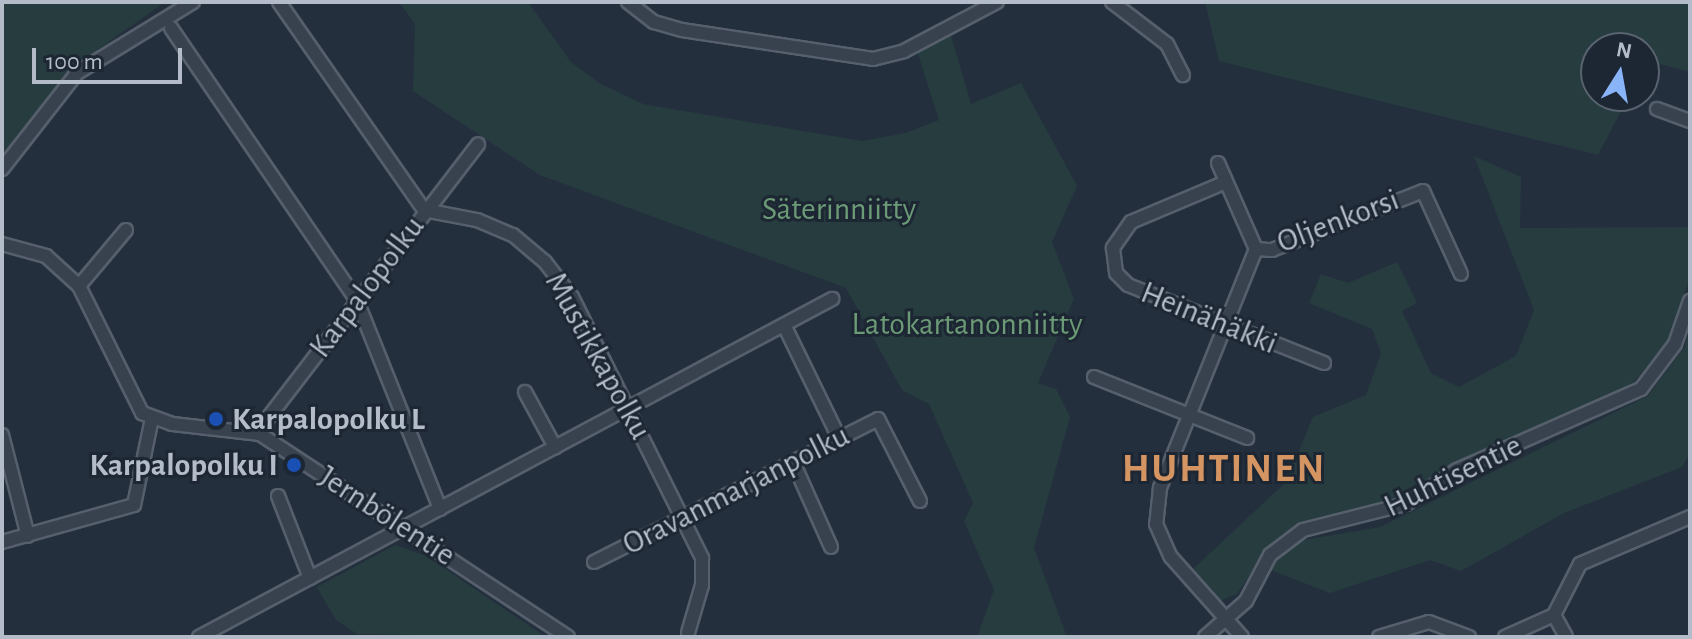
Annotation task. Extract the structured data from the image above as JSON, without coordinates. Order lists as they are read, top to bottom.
{
  "streets": {
    "street": [
      "Oljenkorsi",
      "Karpalopolku",
      "Heinähäkki",
      "Mustikkapolku",
      "Huhtisentie",
      "Oravanmarjanpolku",
      "Jernbölentie"
    ]
  },
  "crossings": [
    ["Karpalopolku", "Mustikkapolku"],
    ["Karpalopolku", "Jernbölentie"],
    ["Mustikkapolku", "Oravanmarjanpolku"]
  ],
  "districts": ["HUHTINEN"],
  "parks": ["Säterinniitty", "Latokartanonniitty"],
  "places": ["Karpalopolku L", "Karpalopolku I"],
  "scale_bar": "100 m",
  "north": "top"
}
